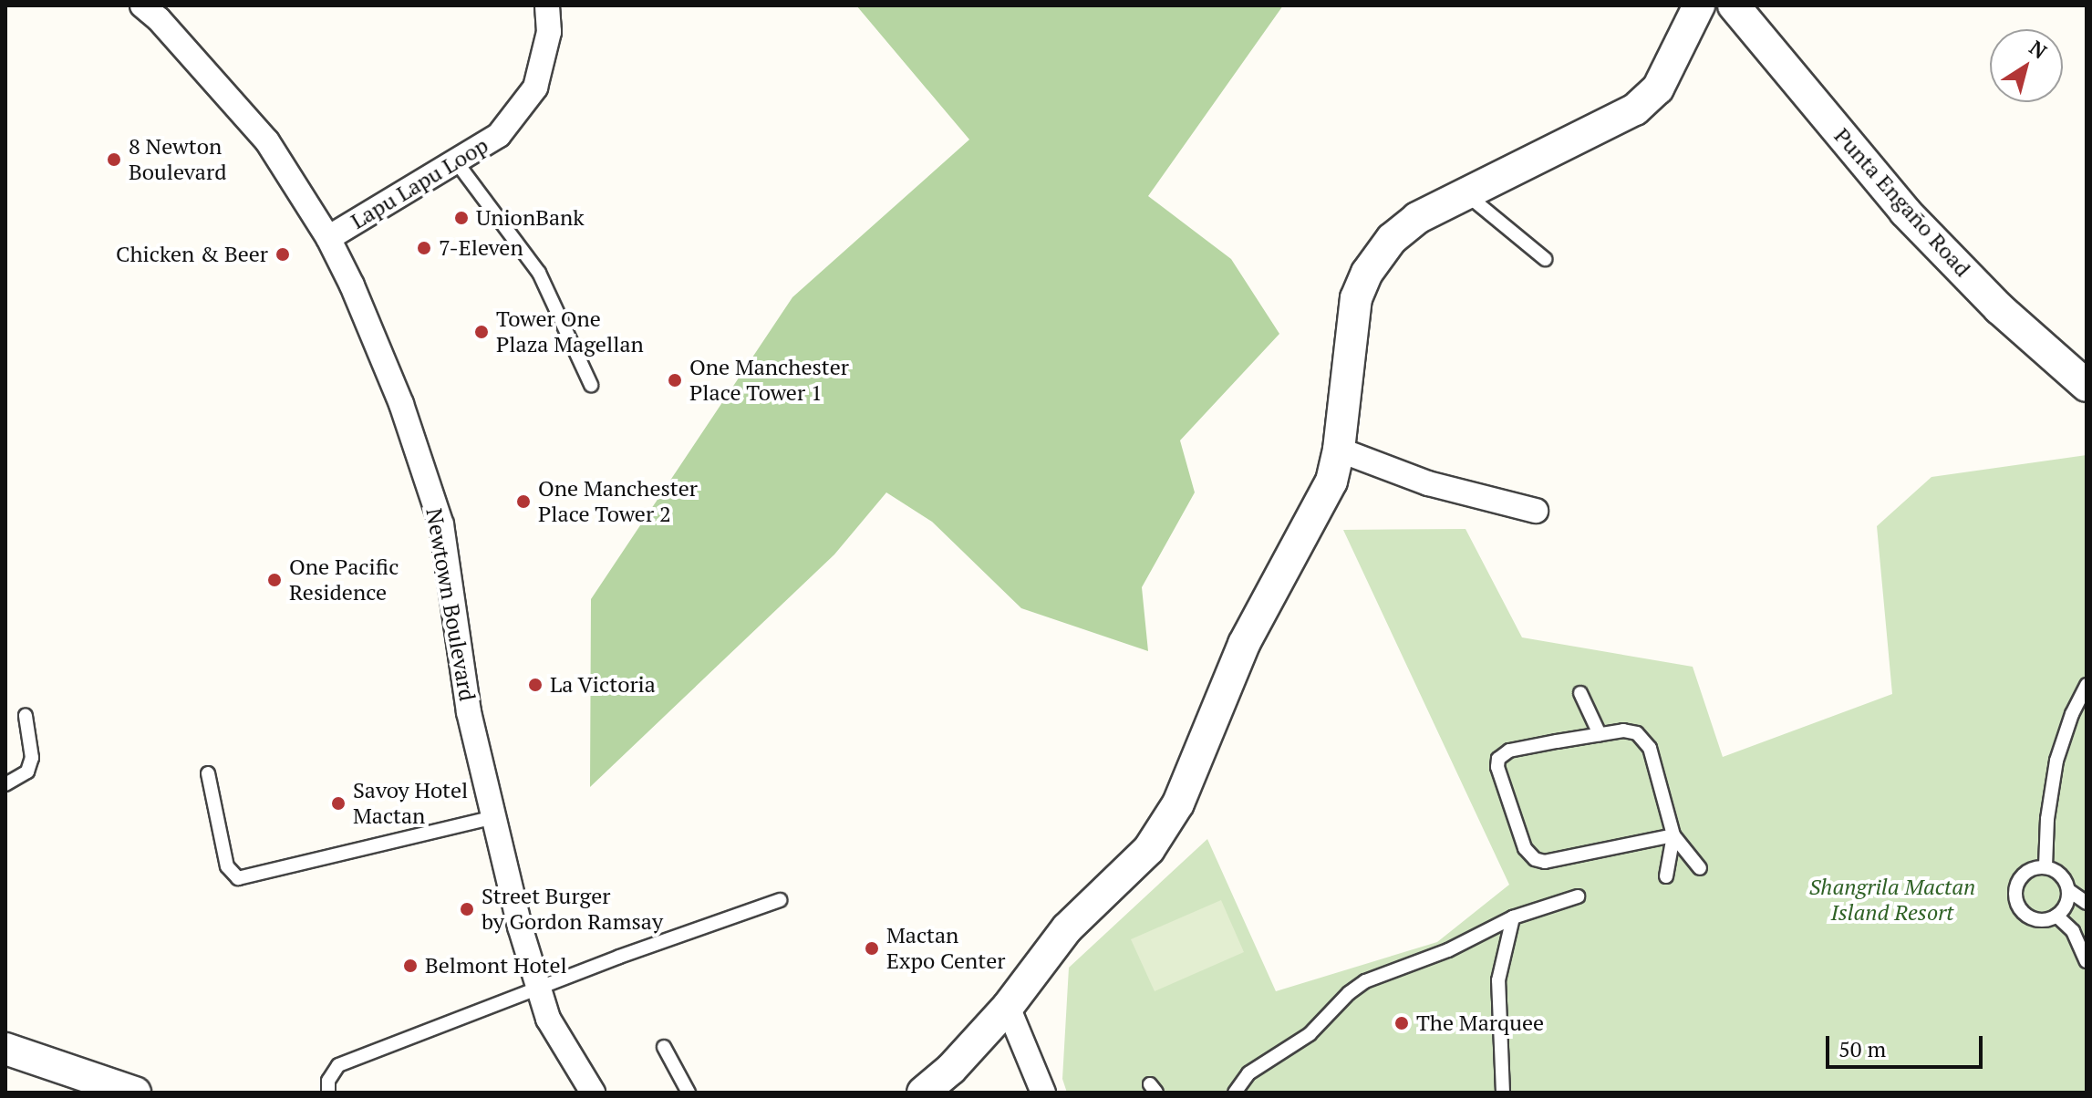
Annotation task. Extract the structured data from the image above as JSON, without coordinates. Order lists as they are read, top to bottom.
{
  "streets": {
    "street": ["Lapu Lapu Loop", "Punta Engaño Road", "Newtown Boulevard"]
  },
  "crossings": [
    ["Lapu Lapu Loop", "Newtown Boulevard"]
  ],
  "parks": ["Shangrila Mactan Island Resort"],
  "places": [
    "8 Newton Boulevard",
    "UnionBank",
    "7-Eleven",
    "Chicken & Beer",
    "Tower One Plaza Magellan",
    "One Manchester Place Tower 1",
    "One Manchester Place Tower 2",
    "One Pacific Residence",
    "La Victoria",
    "Savoy Hotel Mactan",
    "Street Burger by Gordon Ramsay",
    "Mactan Expo Center",
    "Belmont Hotel",
    "The Marquee"
  ],
  "scale_bar": "50 m",
  "north": "top right"
}
